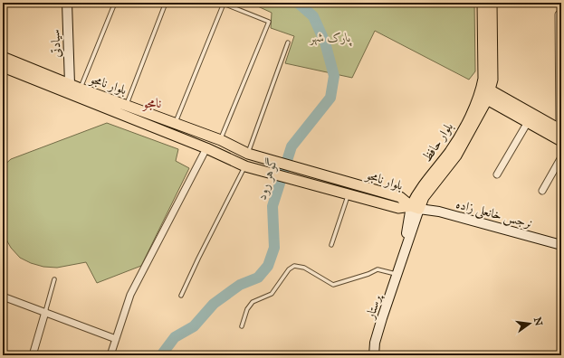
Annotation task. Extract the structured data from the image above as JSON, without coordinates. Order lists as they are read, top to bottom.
{
  "streets": {
    "main road": ["بلوار نامجو", "بلوار حافظ"],
    "street": ["سیادتی", "نرجس خانعلی زاده", "پرستار"]
  },
  "crossings": [
    ["سیادتی", "بلوار نامجو"],
    ["بلوار نامجو", "بلوار حافظ"],
    ["بلوار نامجو", "نرجس خانعلی زاده"],
    ["بلوار نامجو", "پرستار"],
    ["بلوار حافظ", "نرجس خانعلی زاده"],
    ["بلوار حافظ", "پرستار"],
    ["نرجس خانعلی زاده", "پرستار"]
  ],
  "districts": ["نامجو"],
  "water": ["گوهر رود"],
  "parks": ["پارک شهر"],
  "north": "right"
}
